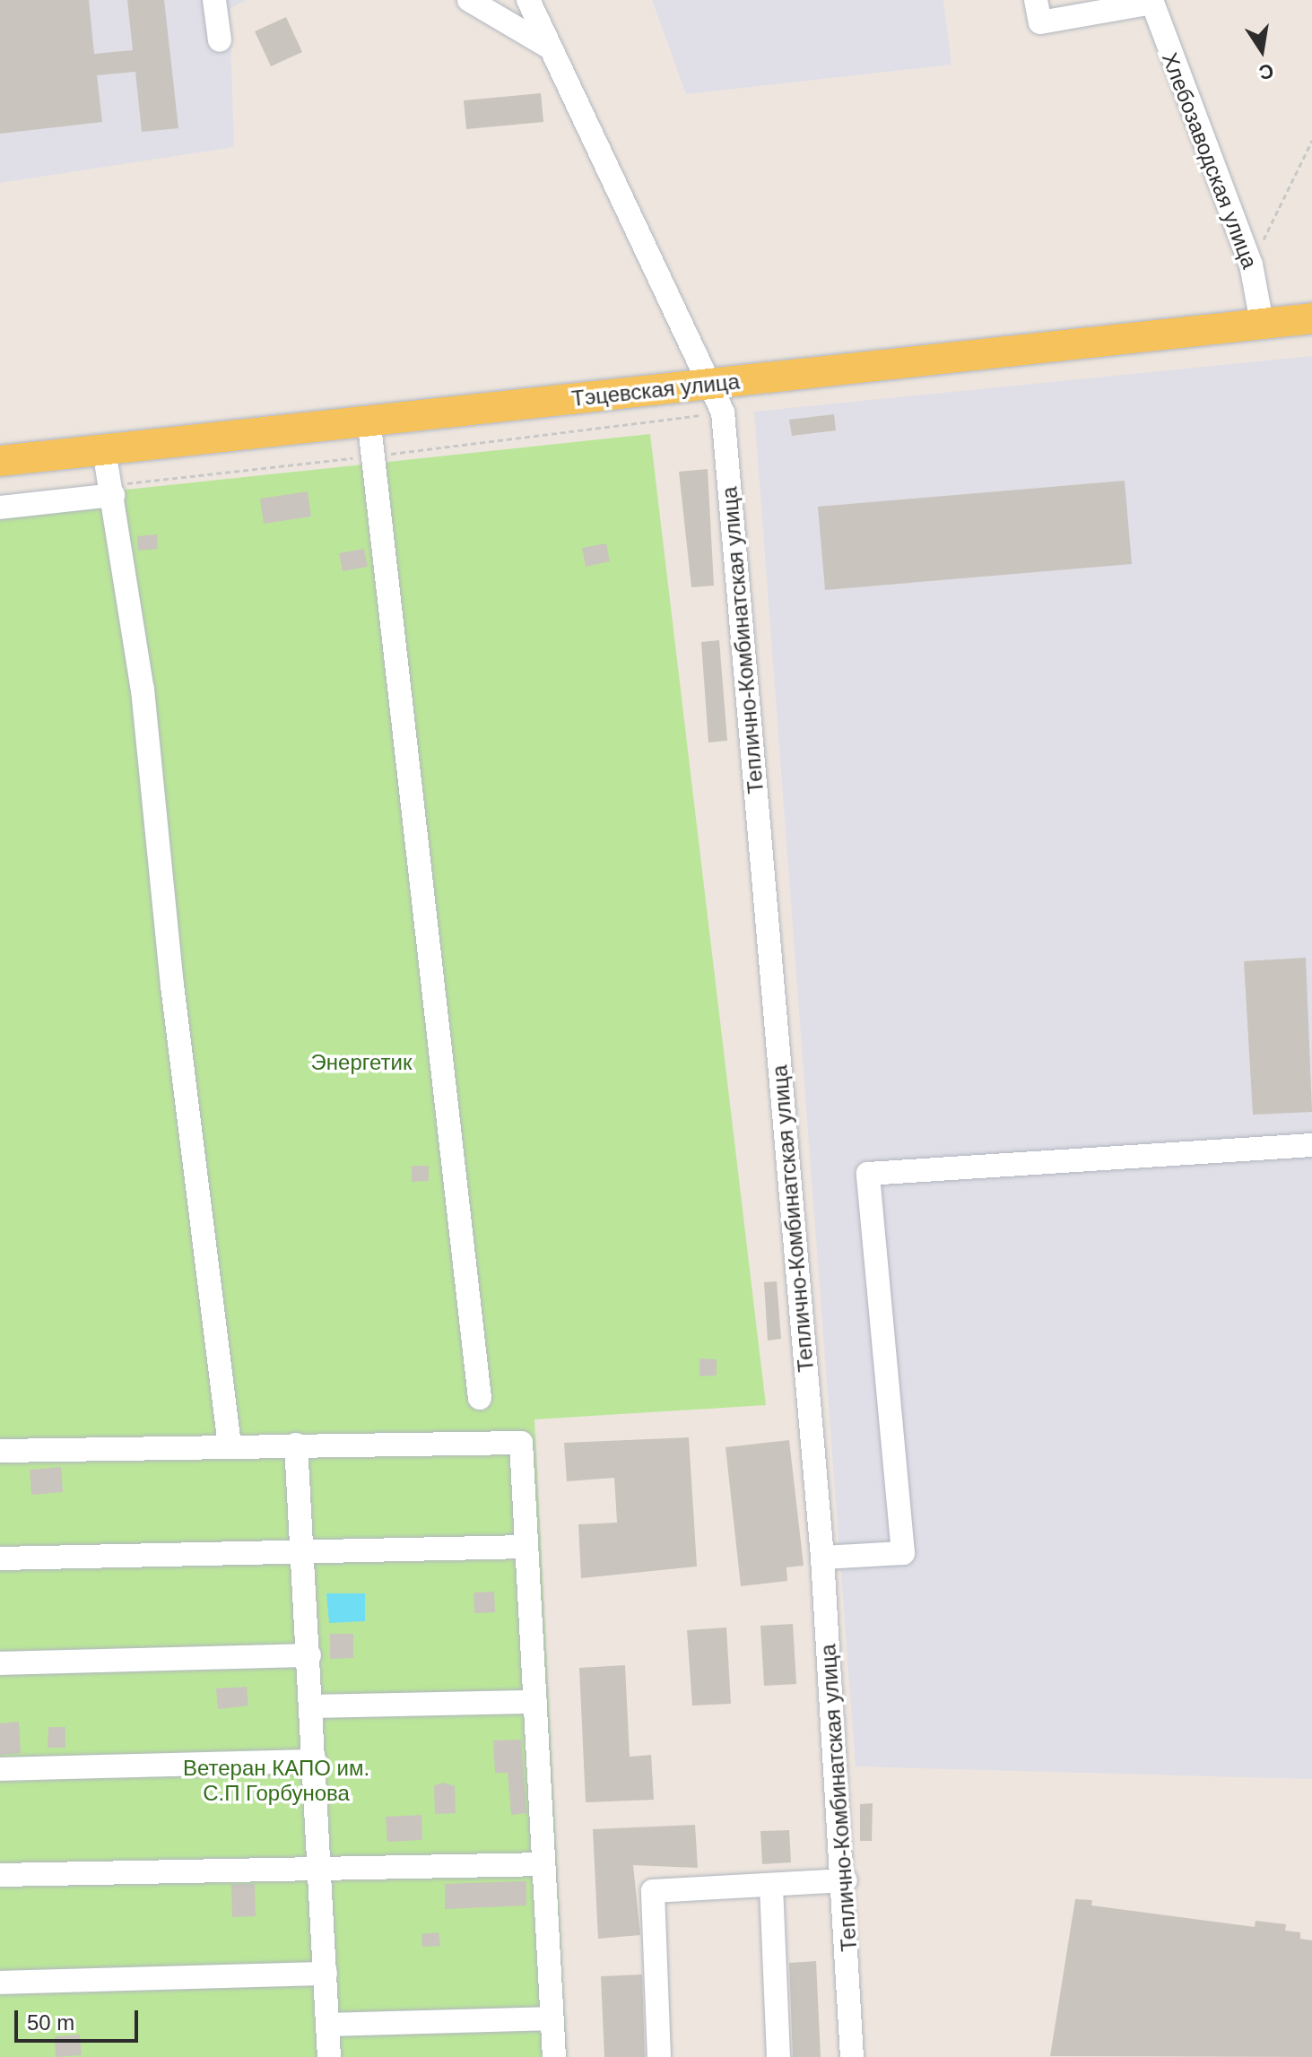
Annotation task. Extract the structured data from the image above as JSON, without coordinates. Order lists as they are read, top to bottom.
{
  "streets": {
    "main road": ["Тэцевская улица"],
    "street": ["Хлебозаводская улица", "Теплично-Комбинатская улица"]
  },
  "crossings": [
    ["Хлебозаводская улица", "Тэцевская улица"],
    ["Тэцевская улица", "Теплично-Комбинатская улица"]
  ],
  "parks": ["Энергетик", "Ветеран КАПО им. С.П Горбунова"],
  "scale_bar": "50 m",
  "north": "bottom"
}
